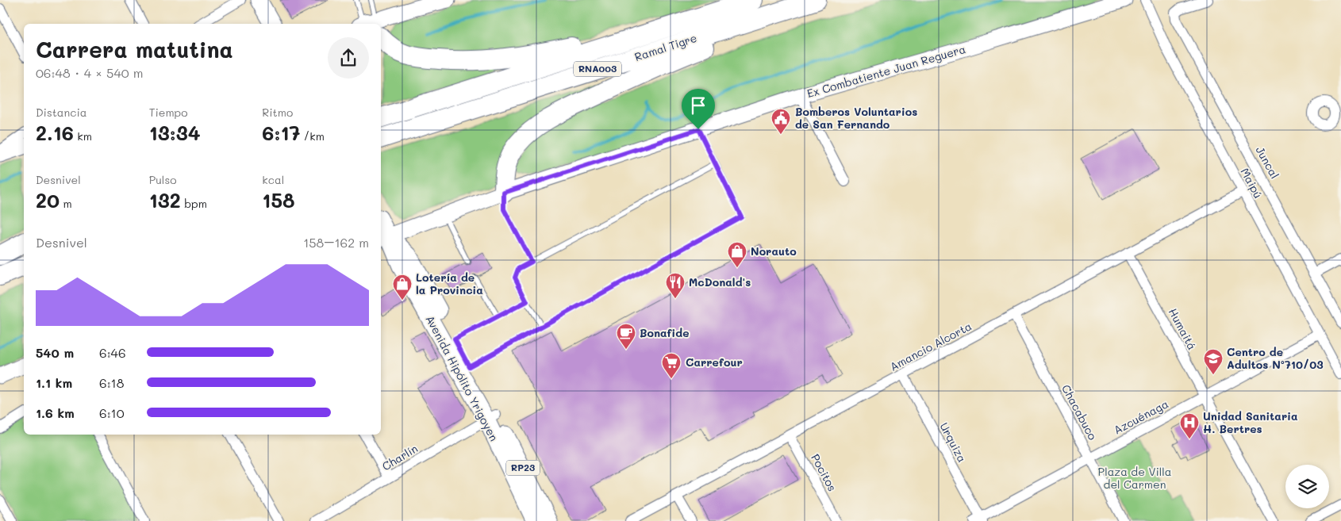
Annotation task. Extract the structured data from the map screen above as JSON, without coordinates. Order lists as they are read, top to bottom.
{
  "streets": {
    "highway": ["Ramal Tigre", "RNA003"],
    "main road": ["Avenida Hipólito Yrigoyen", "RP23"],
    "street": [
      "Ex Combatiente Juan Reguera",
      "Juncal",
      "Maipú",
      "Humaitá",
      "Amancio Alcorta",
      "Chacabuco",
      "Azcuénaga",
      "Urquiza",
      "Charlín",
      "Pocitos"
    ]
  },
  "crossings": [
    ["Ramal Tigre", "RNA003"],
    ["Ex Combatiente Juan Reguera", "Avenida Hipólito Yrigoyen"],
    ["Maipú", "Amancio Alcorta"],
    ["Maipú", "Azcuénaga"],
    ["Humaitá", "Amancio Alcorta"],
    ["Humaitá", "Azcuénaga"],
    ["Amancio Alcorta", "Chacabuco"],
    ["Amancio Alcorta", "Urquiza"],
    ["Amancio Alcorta", "Pocitos"],
    ["Avenida Hipólito Yrigoyen", "Charlín"],
    ["Chacabuco", "Azcuénaga"],
    ["Azcuénaga", "Urquiza"]
  ],
  "parks": ["Plaza de Villa del Carmen"],
  "places": {
    "public building": ["Bomberos Voluntarios de San Fernando"],
    "shop": ["Norauto", "Lotería de la Provincia"],
    "restaurant": ["McDonald's"],
    "cafe": ["Bonafide"],
    "school or university": ["Centro de Adultos Nº710/03"],
    "supermarket": ["Carrefour"],
    "hospital": ["Unidad Sanitaria H. Bertres"]
  },
  "page": {
    "heading": ["Carrera matutina", "06:48 · 4 × 540 m"],
    "stats": [
      ["Distancia", "2.16 km"],
      ["Tiempo", "13:34"],
      ["Ritmo", "6:17 /km"],
      ["Desnivel", "20 m"],
      ["Pulso", "132 bpm"],
      ["kcal", "158"]
    ],
    "chart": ["Desnivel", "158–162 m"],
    "list": [
      {
        "name": "540 m",
        "note": "6:46"
      },
      {
        "name": "1.1 km",
        "note": "6:18"
      },
      {
        "name": "1.6 km",
        "note": "6:10"
      }
    ]
  }
}
